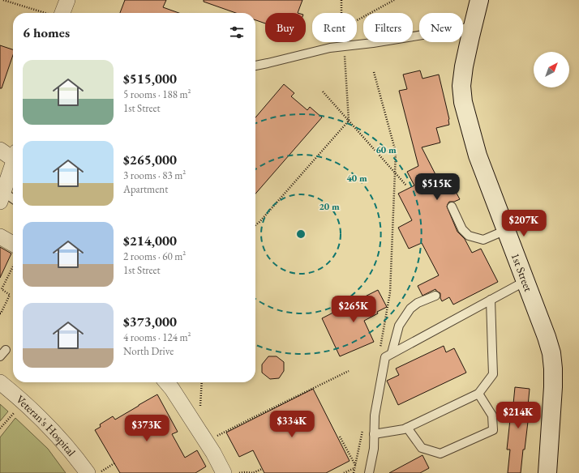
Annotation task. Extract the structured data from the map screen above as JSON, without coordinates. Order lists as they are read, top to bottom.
{
  "streets": {
    "street": ["1st Street", "Veteran's Hospital"]
  },
  "north": "top right",
  "page": {
    "chip": [
      "Buy",
      "Rent",
      "Filters",
      "New"
    ],
    "heading": "6 homes",
    "list": [
      {
        "name": "$515,000",
        "note": "5 rooms · 188 m² · 1st Street"
      },
      {
        "name": "$265,000",
        "note": "3 rooms · 83 m² · Apartment"
      },
      {
        "name": "$214,000",
        "note": "2 rooms · 60 m² · 1st Street"
      },
      {
        "name": "$373,000",
        "note": "4 rooms · 124 m² · North Drive"
      }
    ],
    "price": [
      "$515K",
      "$207K",
      "$265K",
      "$214K",
      "$334K",
      "$373K"
    ]
  },
  "rings": ["60 m", "40 m", "20 m"]
}
